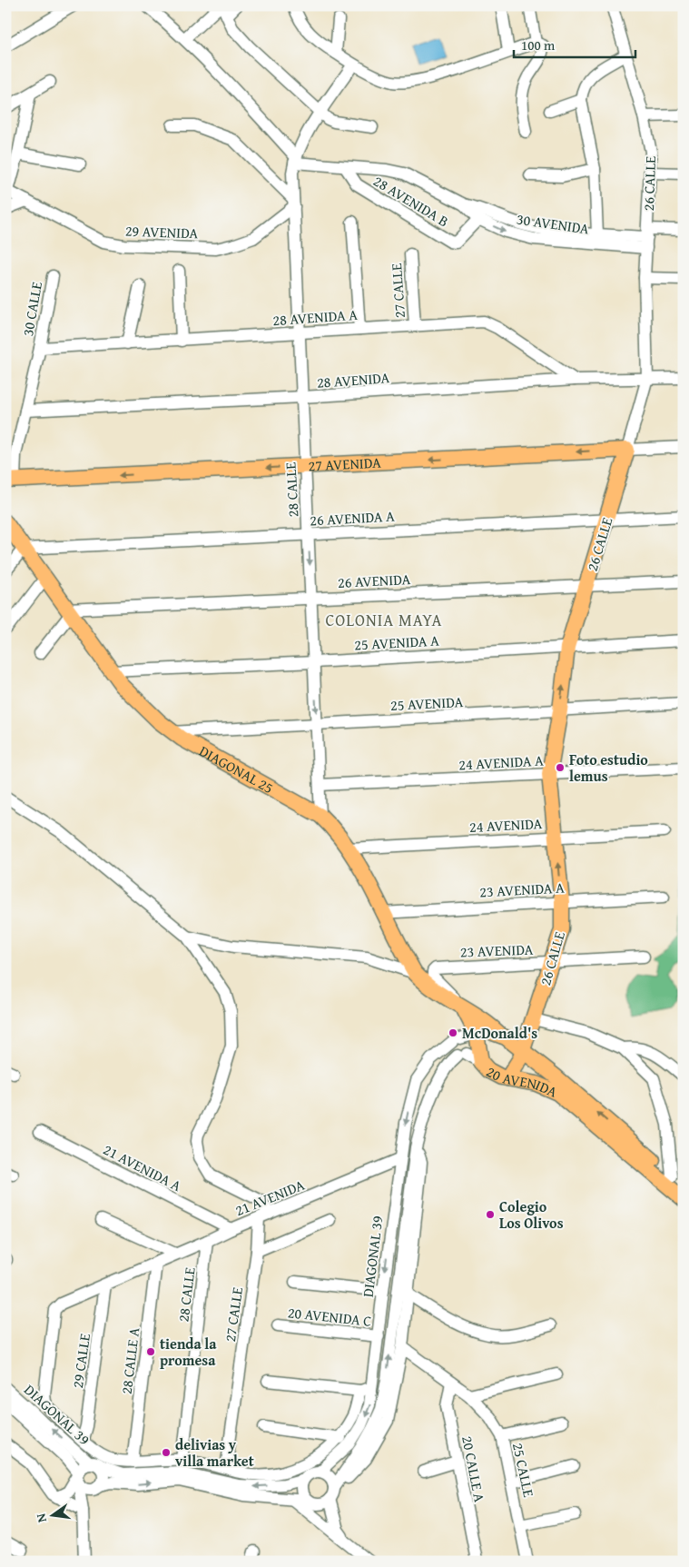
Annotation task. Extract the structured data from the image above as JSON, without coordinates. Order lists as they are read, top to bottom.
{
  "streets": {
    "main road": [
      "26 CALLE",
      "27 AVENIDA",
      "DIAGONAL 25",
      "20 AVENIDA"
    ],
    "street": [
      "28 AVENIDA B",
      "30 AVENIDA",
      "29 AVENIDA",
      "27 CALLE",
      "30 CALLE",
      "28 AVENIDA A",
      "28 AVENIDA",
      "28 CALLE",
      "26 AVENIDA A",
      "26 AVENIDA",
      "25 AVENIDA A",
      "25 AVENIDA",
      "24 AVENIDA A",
      "24 AVENIDA",
      "23 AVENIDA A",
      "23 AVENIDA",
      "21 AVENIDA A",
      "21 AVENIDA",
      "DIAGONAL 39",
      "20 AVENIDA C",
      "29 CALLE",
      "28 CALLE A",
      "20 CALLE A",
      "25 CALLE"
    ]
  },
  "crossings": [
    ["26 CALLE", "30 AVENIDA"],
    ["26 CALLE", "28 AVENIDA"],
    ["26 CALLE", "27 AVENIDA"],
    ["26 CALLE", "26 AVENIDA A"],
    ["26 CALLE", "26 AVENIDA"],
    ["26 CALLE", "25 AVENIDA A"],
    ["26 CALLE", "25 AVENIDA"],
    ["26 CALLE", "24 AVENIDA A"],
    ["26 CALLE", "24 AVENIDA"],
    ["26 CALLE", "23 AVENIDA A"],
    ["26 CALLE", "23 AVENIDA"],
    ["26 CALLE", "20 AVENIDA"],
    ["28 AVENIDA B", "30 AVENIDA"],
    ["30 AVENIDA", "28 CALLE"],
    ["29 AVENIDA", "28 CALLE"],
    ["27 CALLE", "28 AVENIDA A"],
    ["27 CALLE", "21 AVENIDA"],
    ["27 CALLE", "DIAGONAL 39"],
    ["30 CALLE", "28 AVENIDA A"],
    ["30 CALLE", "28 AVENIDA"],
    ["30 CALLE", "27 AVENIDA"],
    ["28 AVENIDA A", "28 AVENIDA"],
    ["28 AVENIDA A", "28 CALLE"],
    ["28 AVENIDA", "28 CALLE"],
    ["27 AVENIDA", "28 CALLE"],
    ["28 CALLE", "26 AVENIDA A"],
    ["28 CALLE", "26 AVENIDA"],
    ["28 CALLE", "25 AVENIDA A"],
    ["28 CALLE", "25 AVENIDA"],
    ["28 CALLE", "24 AVENIDA A"],
    ["28 CALLE", "DIAGONAL 25"],
    ["28 CALLE", "21 AVENIDA"],
    ["28 CALLE", "DIAGONAL 39"],
    ["26 AVENIDA A", "DIAGONAL 25"],
    ["26 AVENIDA", "DIAGONAL 25"],
    ["25 AVENIDA A", "DIAGONAL 25"],
    ["25 AVENIDA", "DIAGONAL 25"],
    ["DIAGONAL 25", "24 AVENIDA"],
    ["DIAGONAL 25", "23 AVENIDA A"],
    ["DIAGONAL 25", "23 AVENIDA"],
    ["DIAGONAL 25", "20 AVENIDA"],
    ["DIAGONAL 25", "DIAGONAL 39"],
    ["20 AVENIDA", "DIAGONAL 39"],
    ["21 AVENIDA A", "21 AVENIDA"],
    ["21 AVENIDA", "DIAGONAL 39"],
    ["21 AVENIDA", "29 CALLE"],
    ["21 AVENIDA", "28 CALLE A"],
    ["DIAGONAL 39", "20 AVENIDA C"],
    ["DIAGONAL 39", "29 CALLE"],
    ["DIAGONAL 39", "28 CALLE A"],
    ["20 CALLE A", "25 CALLE"]
  ],
  "one_way": ["27 AVENIDA"],
  "districts": ["COLONIA MAYA"],
  "places": [
    "Foto estudio lemus",
    "McDonald's",
    "Colegio Los Olivos",
    "tienda la promesa",
    "delivias y villa market"
  ],
  "scale_bar": "100 m",
  "north": "left"
}
